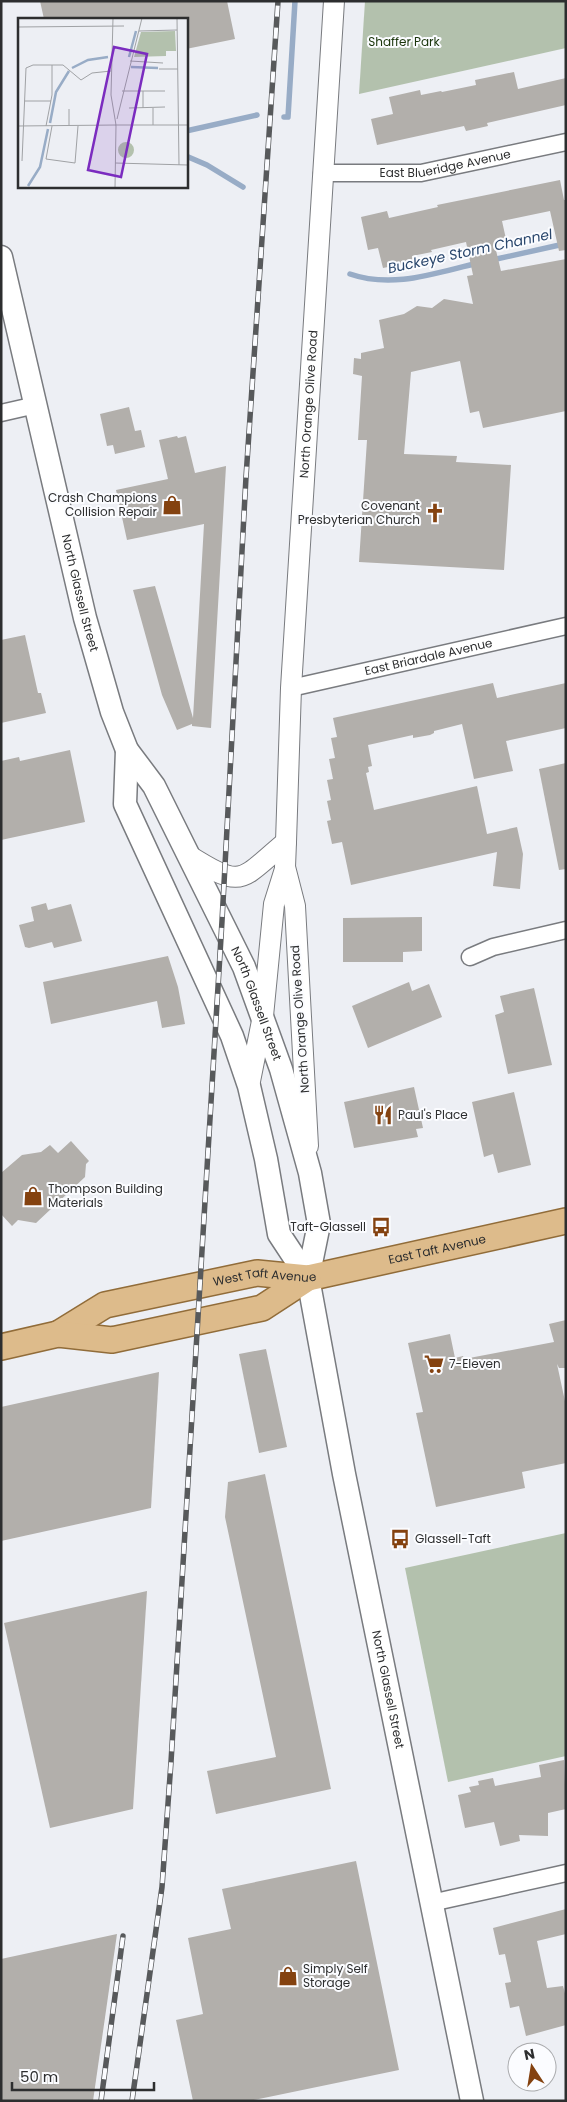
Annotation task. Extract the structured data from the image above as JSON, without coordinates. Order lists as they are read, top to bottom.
{
  "streets": {
    "main road": ["North Glassell Street", "East Taft Avenue", "West Taft Avenue"],
    "street": ["East Blueridge Avenue", "North Orange Olive Road", "East Briardale Avenue"]
  },
  "crossings": [
    ["East Blueridge Avenue", "North Orange Olive Road"],
    ["North Orange Olive Road", "North Glassell Street"],
    ["North Orange Olive Road", "East Briardale Avenue"],
    ["North Glassell Street", "East Taft Avenue"],
    ["North Glassell Street", "West Taft Avenue"],
    ["East Taft Avenue", "West Taft Avenue"]
  ],
  "water": ["Buckeye Storm Channel"],
  "parks": ["Shaffer Park"],
  "places": {
    "shop": ["Crash Champions Collision Repair", "Thompson Building Materials", "Simply Self Storage"],
    "church": ["Covenant Presbyterian Church"],
    "restaurant": ["Paul's Place"],
    "bus stop": ["Taft-Glassell", "Glassell-Taft"],
    "supermarket": ["7-Eleven"]
  },
  "scale_bar": "50 m",
  "north": "top"
}
